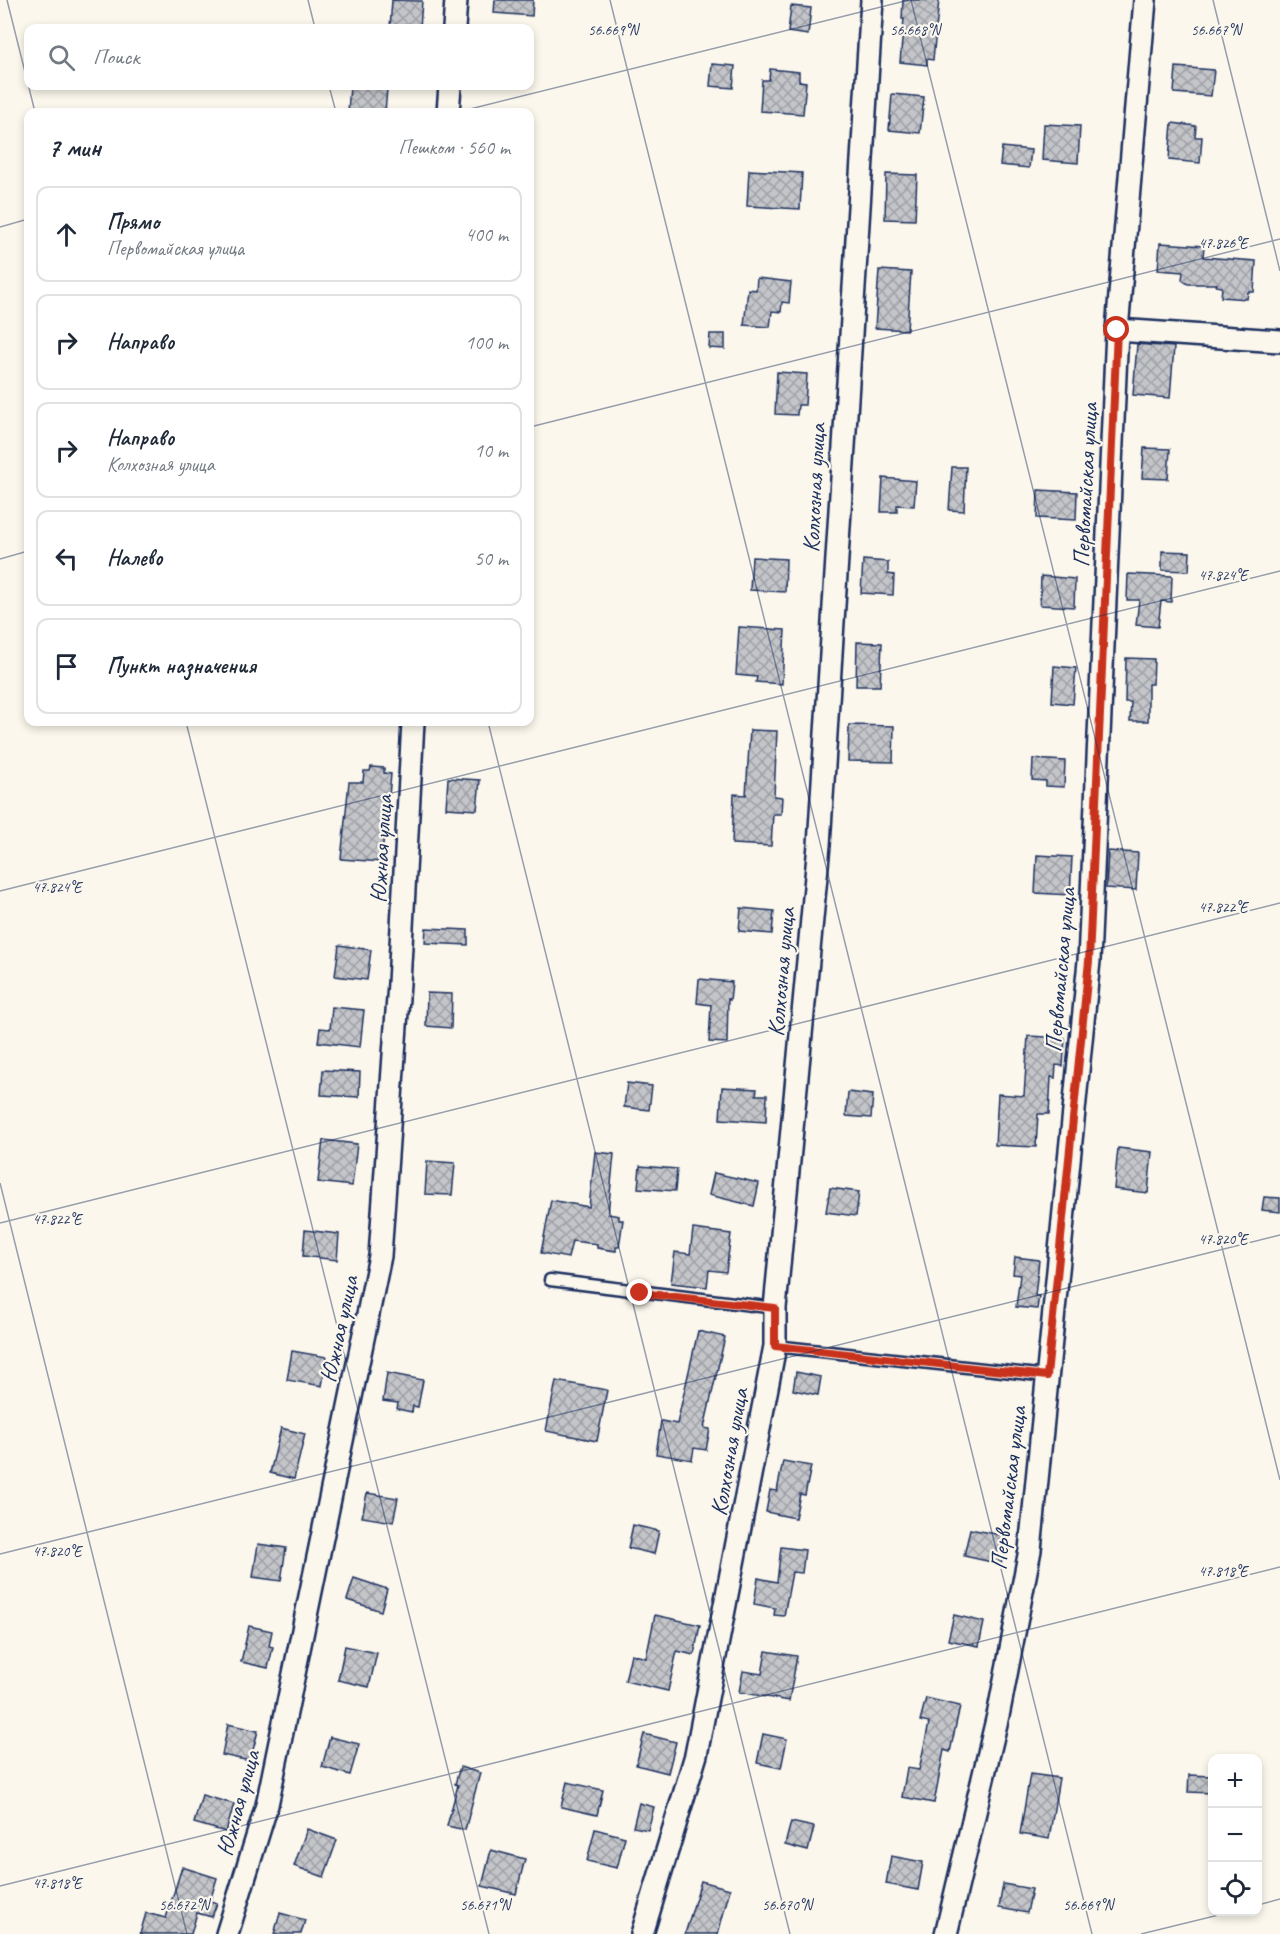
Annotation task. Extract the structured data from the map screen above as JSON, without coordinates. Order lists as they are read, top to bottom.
{
  "streets": {
    "street": ["Первомайская улица", "Колхозная улица", "Южная улица"]
  },
  "page": {
    "search": "Поиск",
    "heading": ["7 мин", "Пешком · 560 m"],
    "list": [
      ["Прямо", "Первомайская улица", "400 m"],
      ["Направо", "100 m"],
      ["Направо", "Колхозная улица", "10 m"],
      ["Налево", "50 m"],
      "Пункт назначения"
    ],
    "map_buttons": ["+", "−"]
  },
  "coordinates": [
    "56.668°N",
    "56.669°N",
    "56.667°N",
    "47.826°E",
    "47.824°E",
    "47.822°E",
    "47.820°E",
    "47.818°E",
    "56.672°N",
    "56.671°N",
    "56.670°N"
  ]
}
